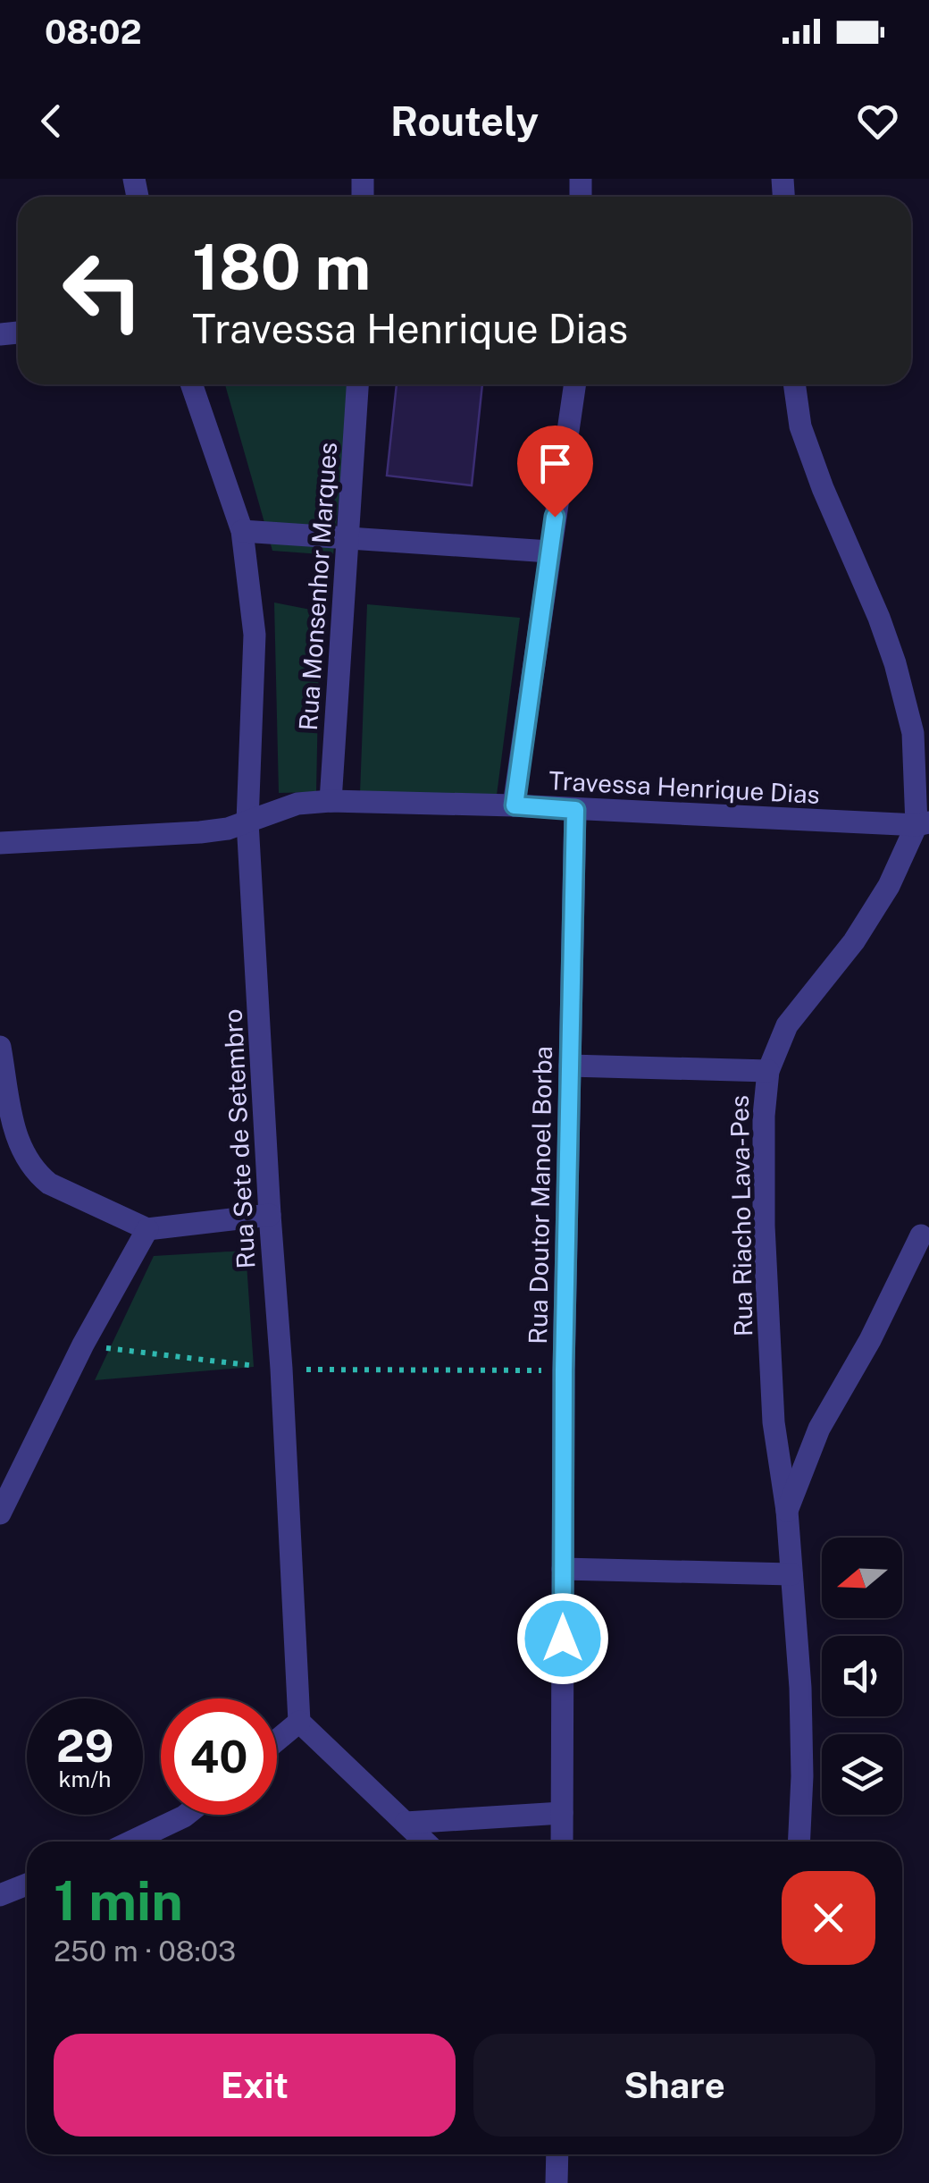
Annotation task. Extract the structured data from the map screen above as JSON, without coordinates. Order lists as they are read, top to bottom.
{
  "streets": {
    "street": [
      "Rua Monsenhor Marques",
      "Travessa Henrique Dias",
      "Rua Sete de Setembro",
      "Rua Doutor Manoel Borba",
      "Rua Riacho Lava-Pes"
    ]
  },
  "crossings": [
    ["Rua Monsenhor Marques", "Travessa Henrique Dias"],
    ["Travessa Henrique Dias", "Rua Sete de Setembro"],
    ["Travessa Henrique Dias", "Rua Doutor Manoel Borba"],
    ["Travessa Henrique Dias", "Rua Riacho Lava-Pes"]
  ],
  "north": "left",
  "page": {
    "status": "08:02",
    "header": "Routely",
    "turn": ["180 m", "Travessa Henrique Dias"],
    "speed": "29 km/h",
    "limit": "40",
    "heading": ["1 min", "250 m · 08:03"],
    "buttons": ["Exit", "Share"]
  }
}
